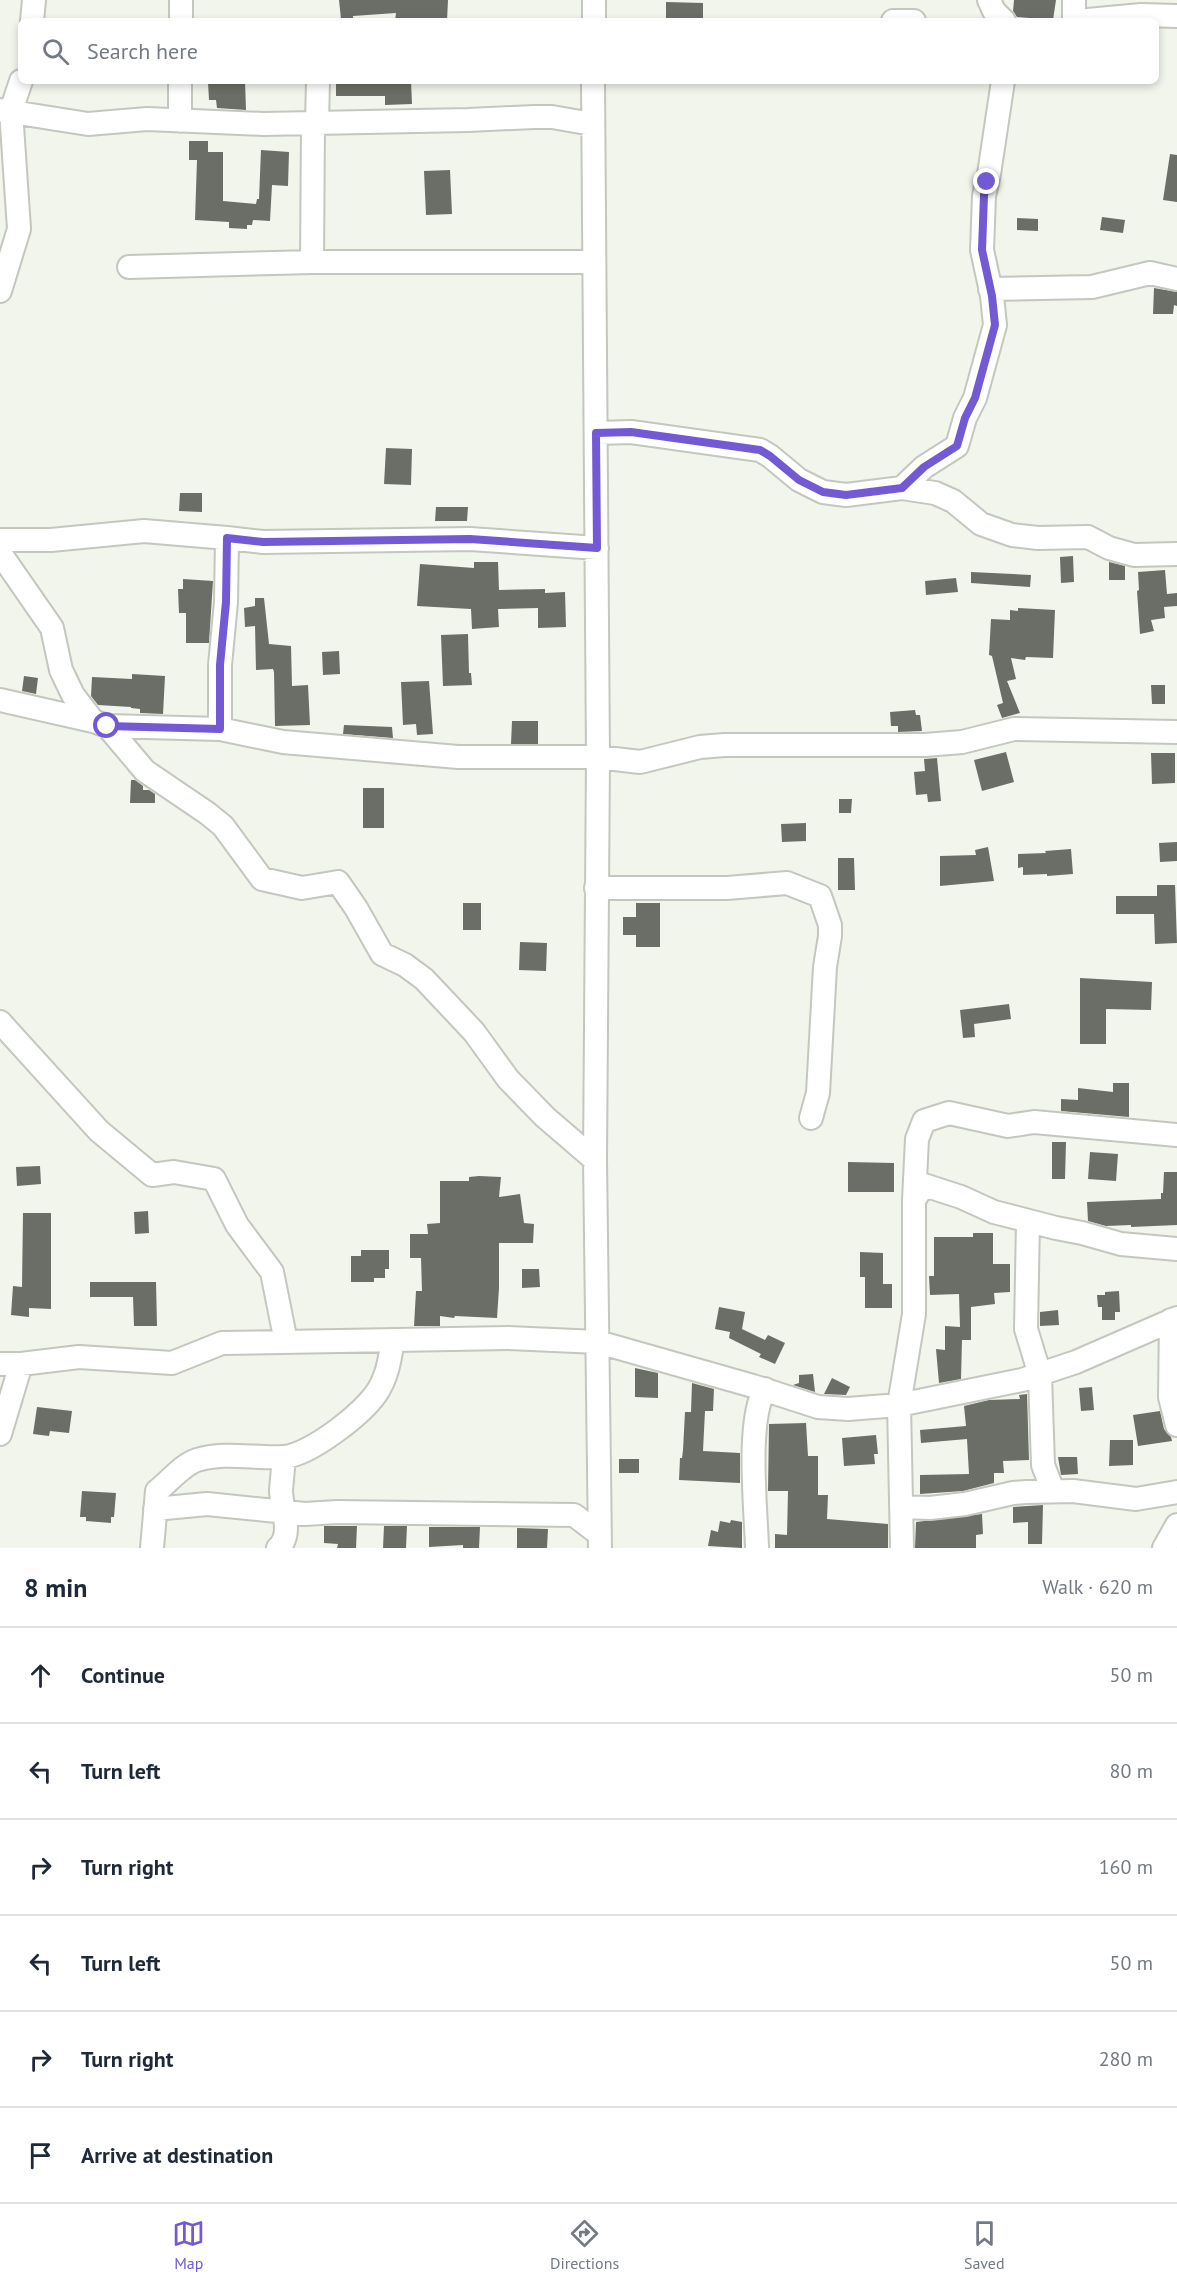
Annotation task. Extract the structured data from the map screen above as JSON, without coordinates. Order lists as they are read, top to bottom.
{
  "page": {
    "search": "Search here",
    "heading": ["8 min", "Walk · 620 m"],
    "list": [
      ["Continue", "50 m"],
      ["Turn left", "80 m"],
      ["Turn right", "160 m"],
      ["Turn left", "50 m"],
      ["Turn right", "280 m"],
      "Arrive at destination"
    ],
    "nav": ["Map", "Directions", "Saved"]
  }
}
